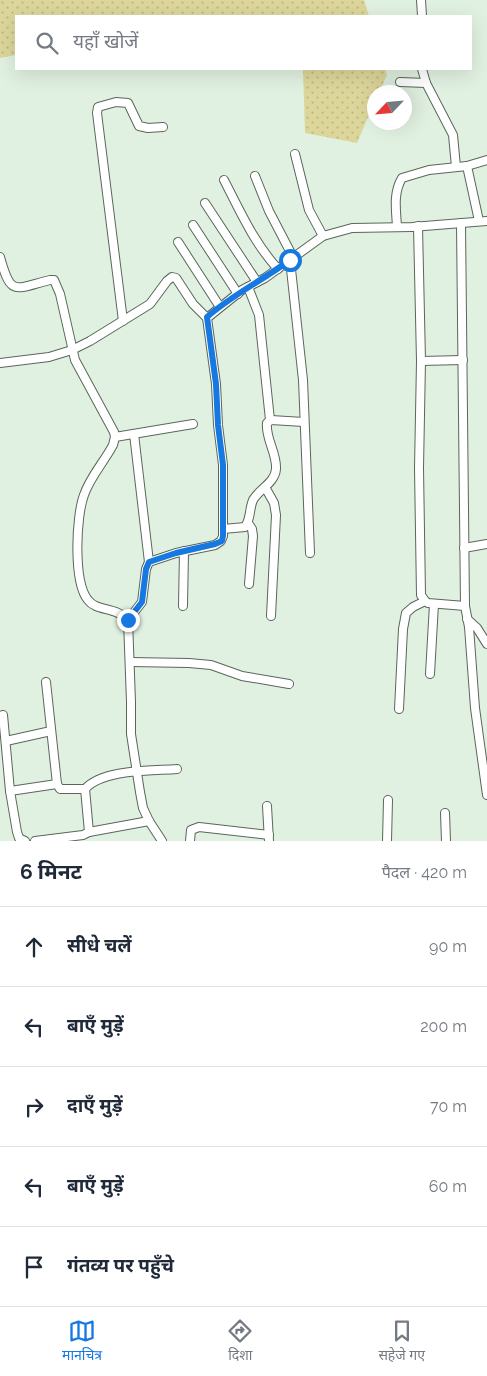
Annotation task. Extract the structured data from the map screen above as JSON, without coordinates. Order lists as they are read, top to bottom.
{
  "north": "bottom left",
  "page": {
    "search": "यहाँ खोजें",
    "heading": ["6 मिनट", "पैदल · 420 m"],
    "list": [
      ["सीधे चलें", "90 m"],
      ["बाएँ मुड़ें", "200 m"],
      ["दाएँ मुड़ें", "70 m"],
      ["बाएँ मुड़ें", "60 m"],
      "गंतव्य पर पहुँचे"
    ],
    "nav": ["मानचित्र", "दिशा", "सहेजे गए"]
  }
}
